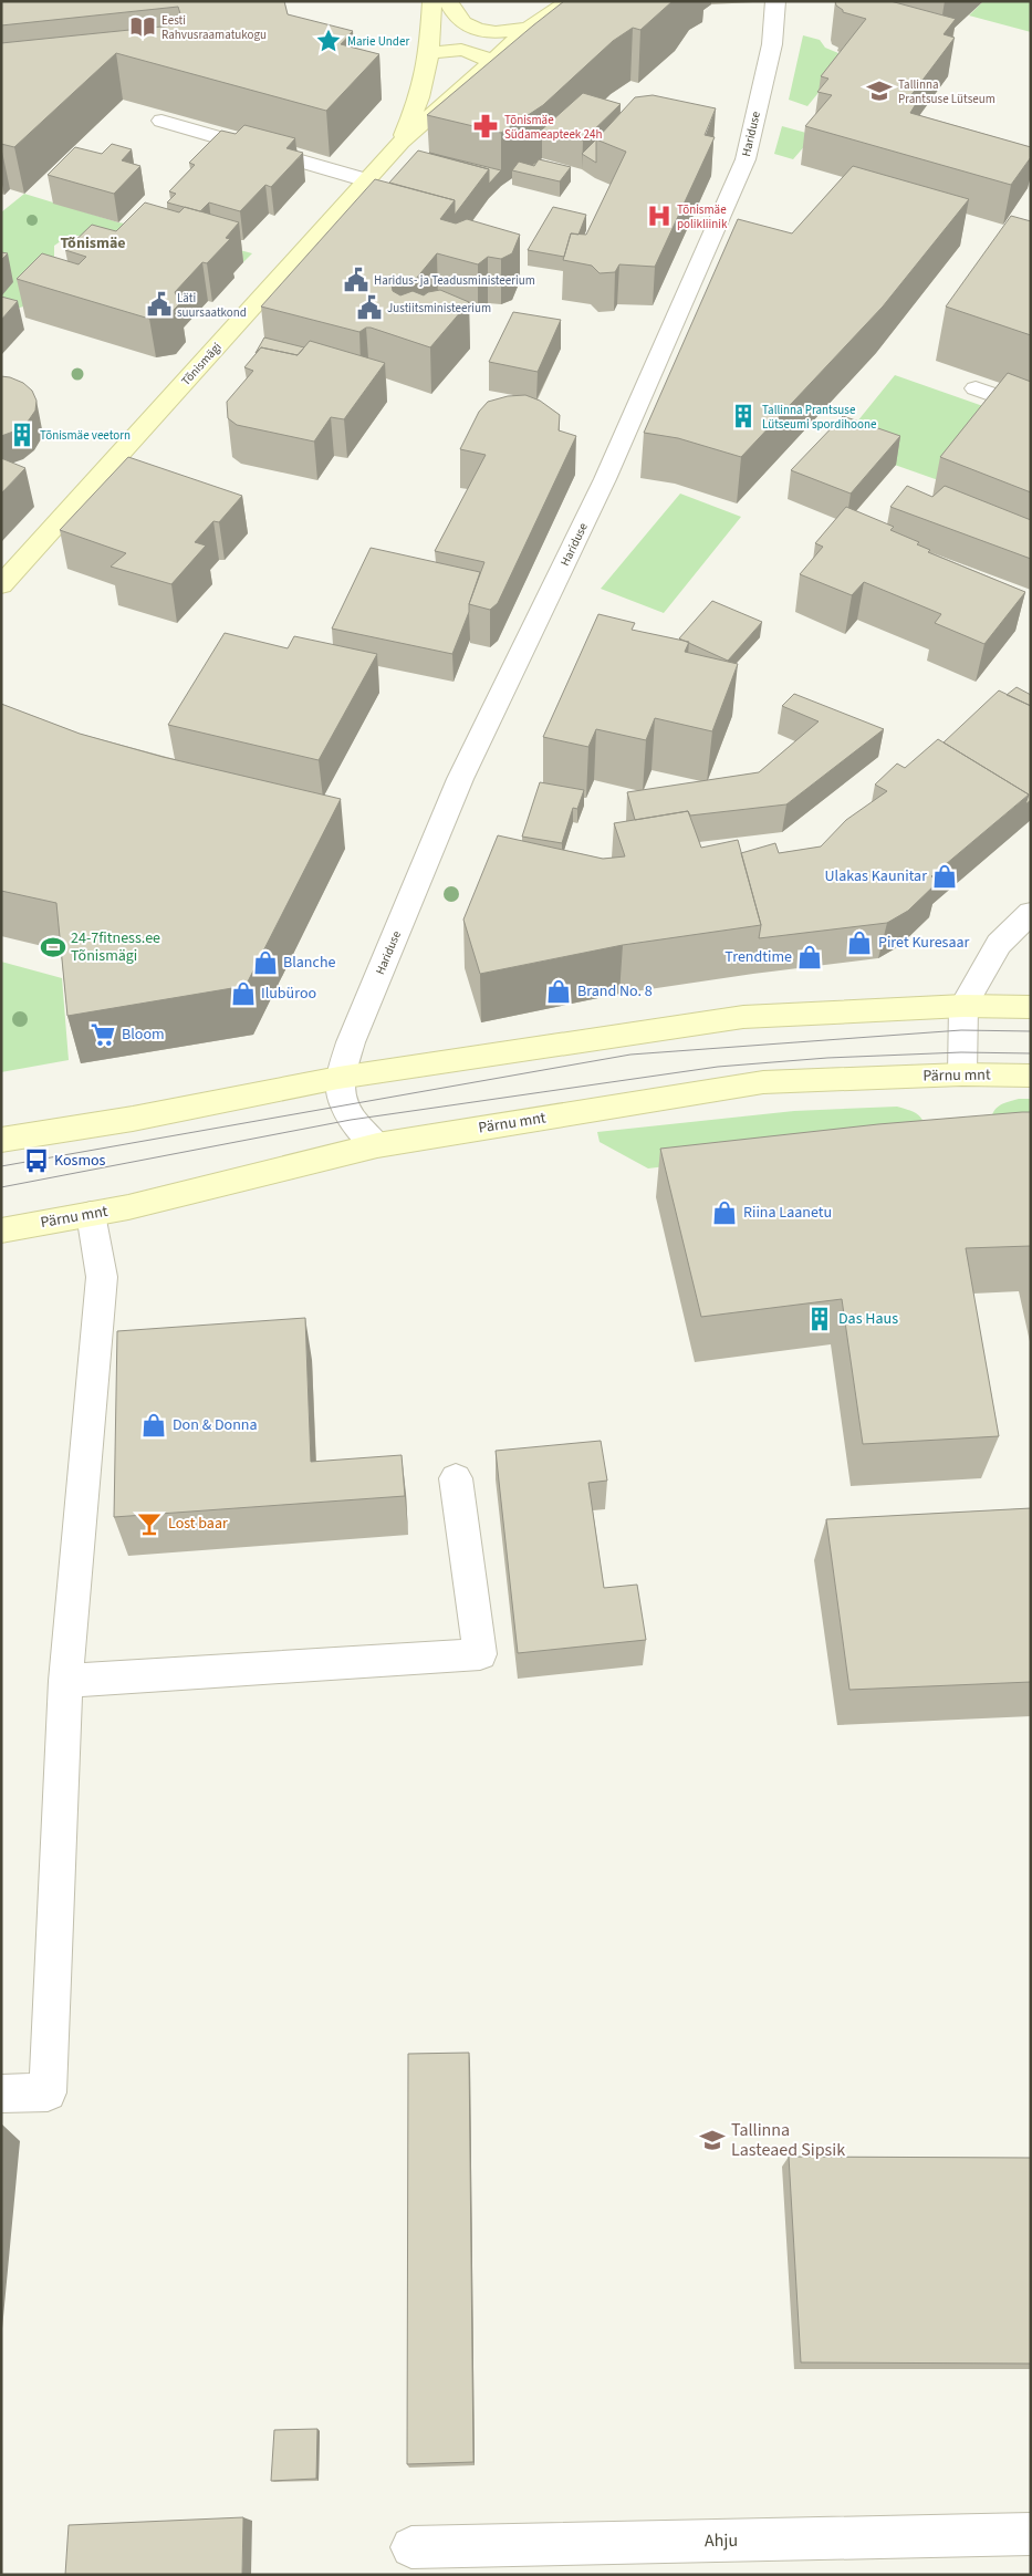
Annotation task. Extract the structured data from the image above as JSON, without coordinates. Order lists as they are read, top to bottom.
{
  "streets": {
    "street": [
      "Hariduse",
      "Tõnismägi",
      "Pärnu mnt",
      "Ahju"
    ]
  },
  "districts": ["Tõnismäe"],
  "places": {
    "library": ["Eesti Rahvusraamatukogu"],
    "place": ["Marie Under"],
    "school or university": ["Tallinna Prantsuse Lütseum", "Tallinna Lasteaed Sipsik"],
    "pharmacy": ["Tõnismäe Südameapteek 24h"],
    "hospital": ["Tõnismäe polikliinik"],
    "public building": ["Haridus- ja Teadusministeerium", "Läti suursaatkond", "Justiitsministeerium"],
    "building": ["Tallinna Prantsuse Lütseumi spordihoone", "Tõnismäe veetorn", "Das Haus"],
    "shop": [
      "Ulakas Kaunitar",
      "Piret Kuresaar",
      "Trendtime",
      "Blanche",
      "Brand No. 8",
      "Ilubüroo",
      "Riina Laanetu",
      "Don & Donna"
    ],
    "sports": ["24-7fitness.ee Tõnismägi"],
    "supermarket": ["Bloom"],
    "bus stop": ["Kosmos"],
    "bar": ["Lost baar"]
  }
}
